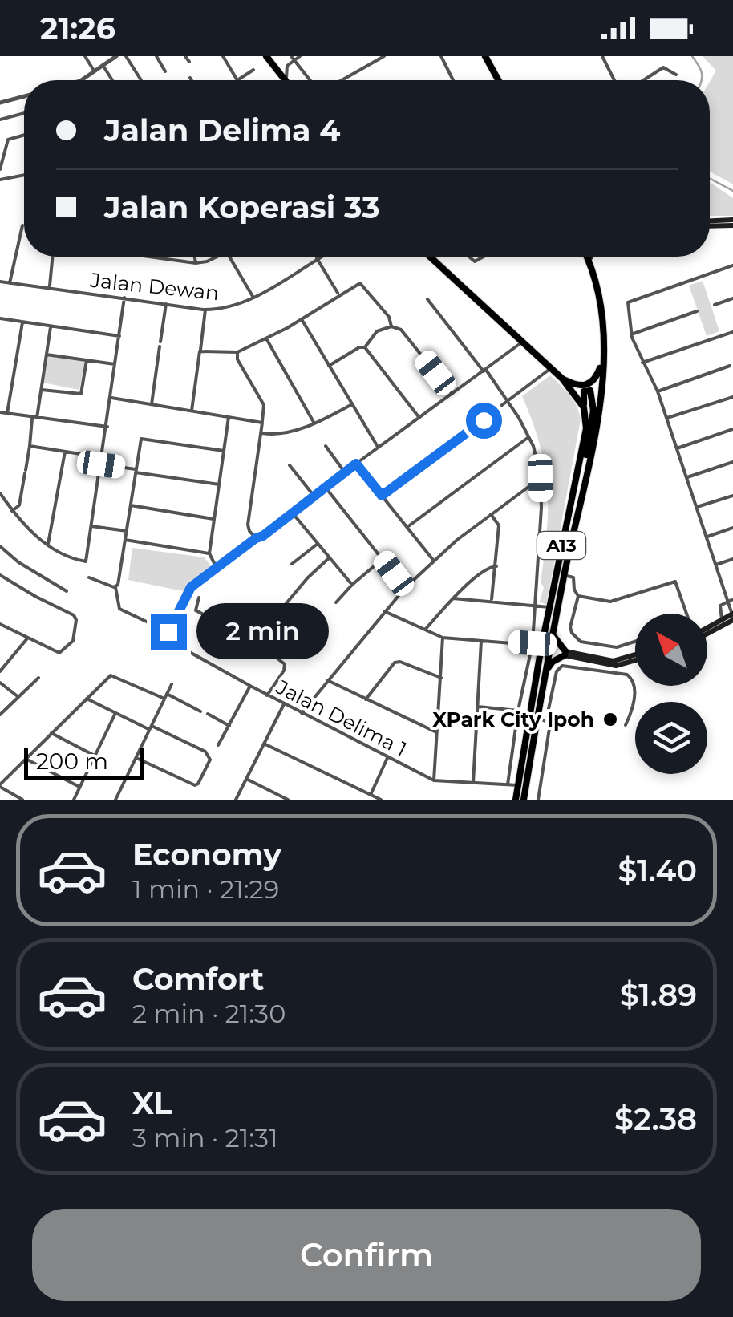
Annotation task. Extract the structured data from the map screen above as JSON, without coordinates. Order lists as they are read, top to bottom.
{
  "streets": {
    "main road": ["A13"],
    "street": ["Jalan Dewan", "Jalan Delima 1"]
  },
  "crossings": [
    ["A13", "Jalan Delima 1"]
  ],
  "places": ["XPark City Ipoh"],
  "scale_bar": "200 m",
  "north": "top left",
  "page": {
    "status": "21:26",
    "banner": ["Jalan Delima 4", "Jalan Koperasi 33"],
    "bubble": "2 min",
    "scale": "200 m",
    "list": [
      {
        "name": "Economy",
        "note": "1 min · 21:29",
        "value": "$1.40"
      },
      {
        "name": "Comfort",
        "note": "2 min · 21:30",
        "value": "$1.89"
      },
      {
        "name": "XL",
        "note": "3 min · 21:31",
        "value": "$2.38"
      }
    ],
    "buttons": "Confirm"
  }
}
